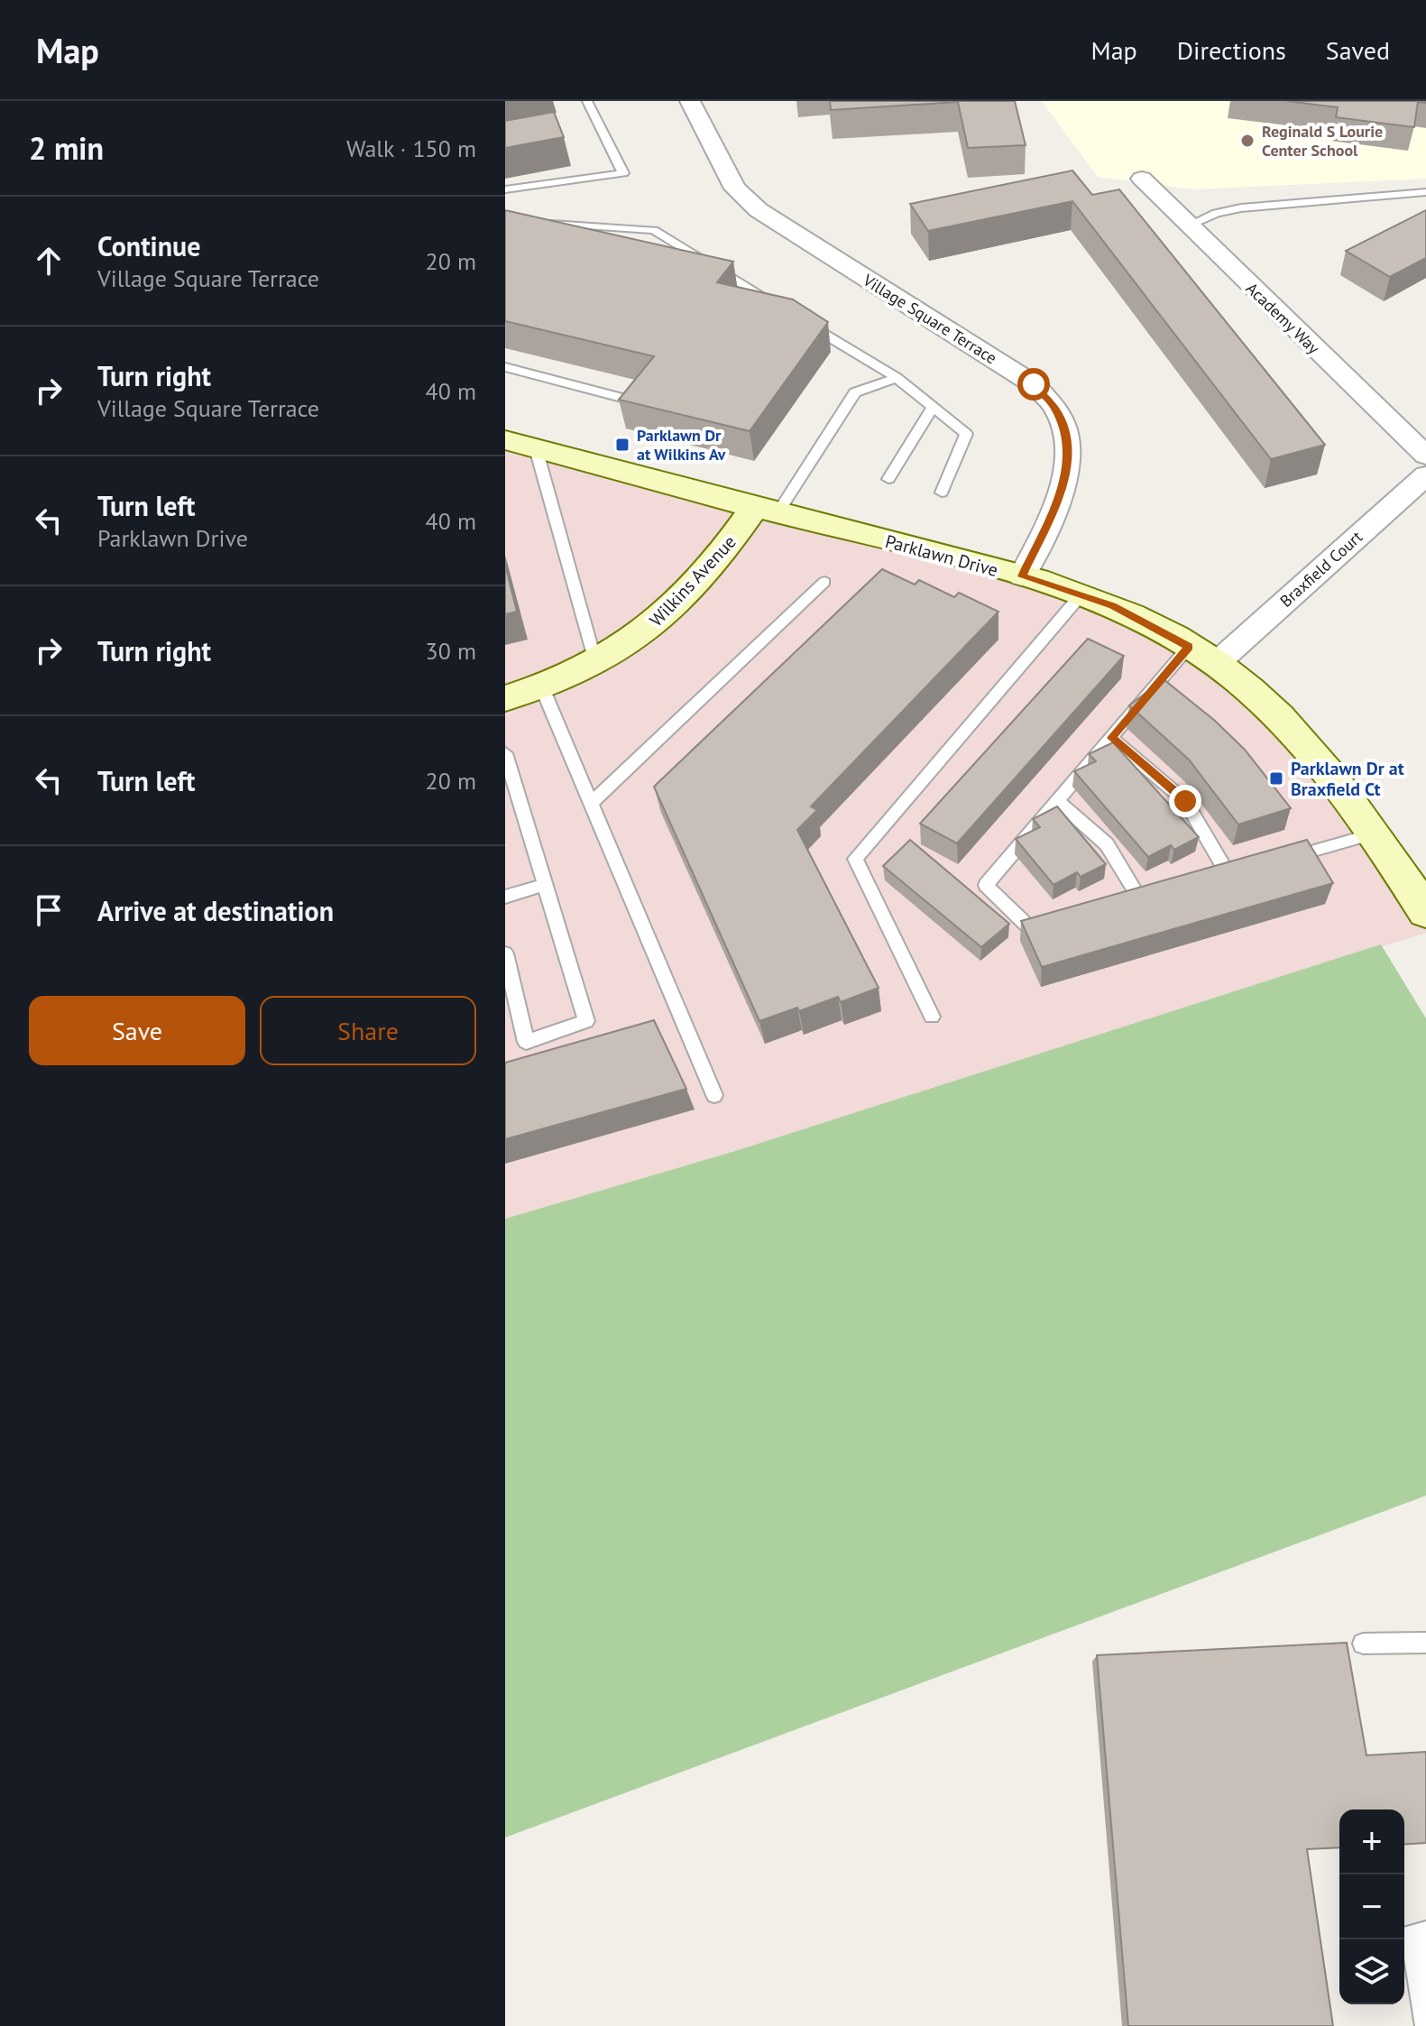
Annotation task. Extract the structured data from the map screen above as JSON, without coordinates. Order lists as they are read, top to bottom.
{
  "streets": {
    "main road": ["Parklawn Drive", "Wilkins Avenue"],
    "street": ["Academy Way", "Village Square Terrace", "Braxfield Court"]
  },
  "crossings": [
    ["Village Square Terrace", "Parklawn Drive"],
    ["Parklawn Drive", "Braxfield Court"],
    ["Parklawn Drive", "Wilkins Avenue"]
  ],
  "places": {
    "other": ["Reginald S Lourie Center School"],
    "transit": ["Parklawn Dr at Wilkins Av", "Parklawn Dr at Braxfield Ct"]
  },
  "page": {
    "header": "Map",
    "nav": ["Map", "Directions", "Saved"],
    "heading": ["2 min", "Walk · 150 m"],
    "list": [
      ["Continue", "Village Square Terrace", "20 m"],
      ["Turn right", "Village Square Terrace", "40 m"],
      ["Turn left", "Parklawn Drive", "40 m"],
      ["Turn right", "30 m"],
      ["Turn left", "20 m"],
      "Arrive at destination"
    ],
    "buttons": ["Save", "Share"],
    "map_buttons": ["+", "−"]
  }
}
